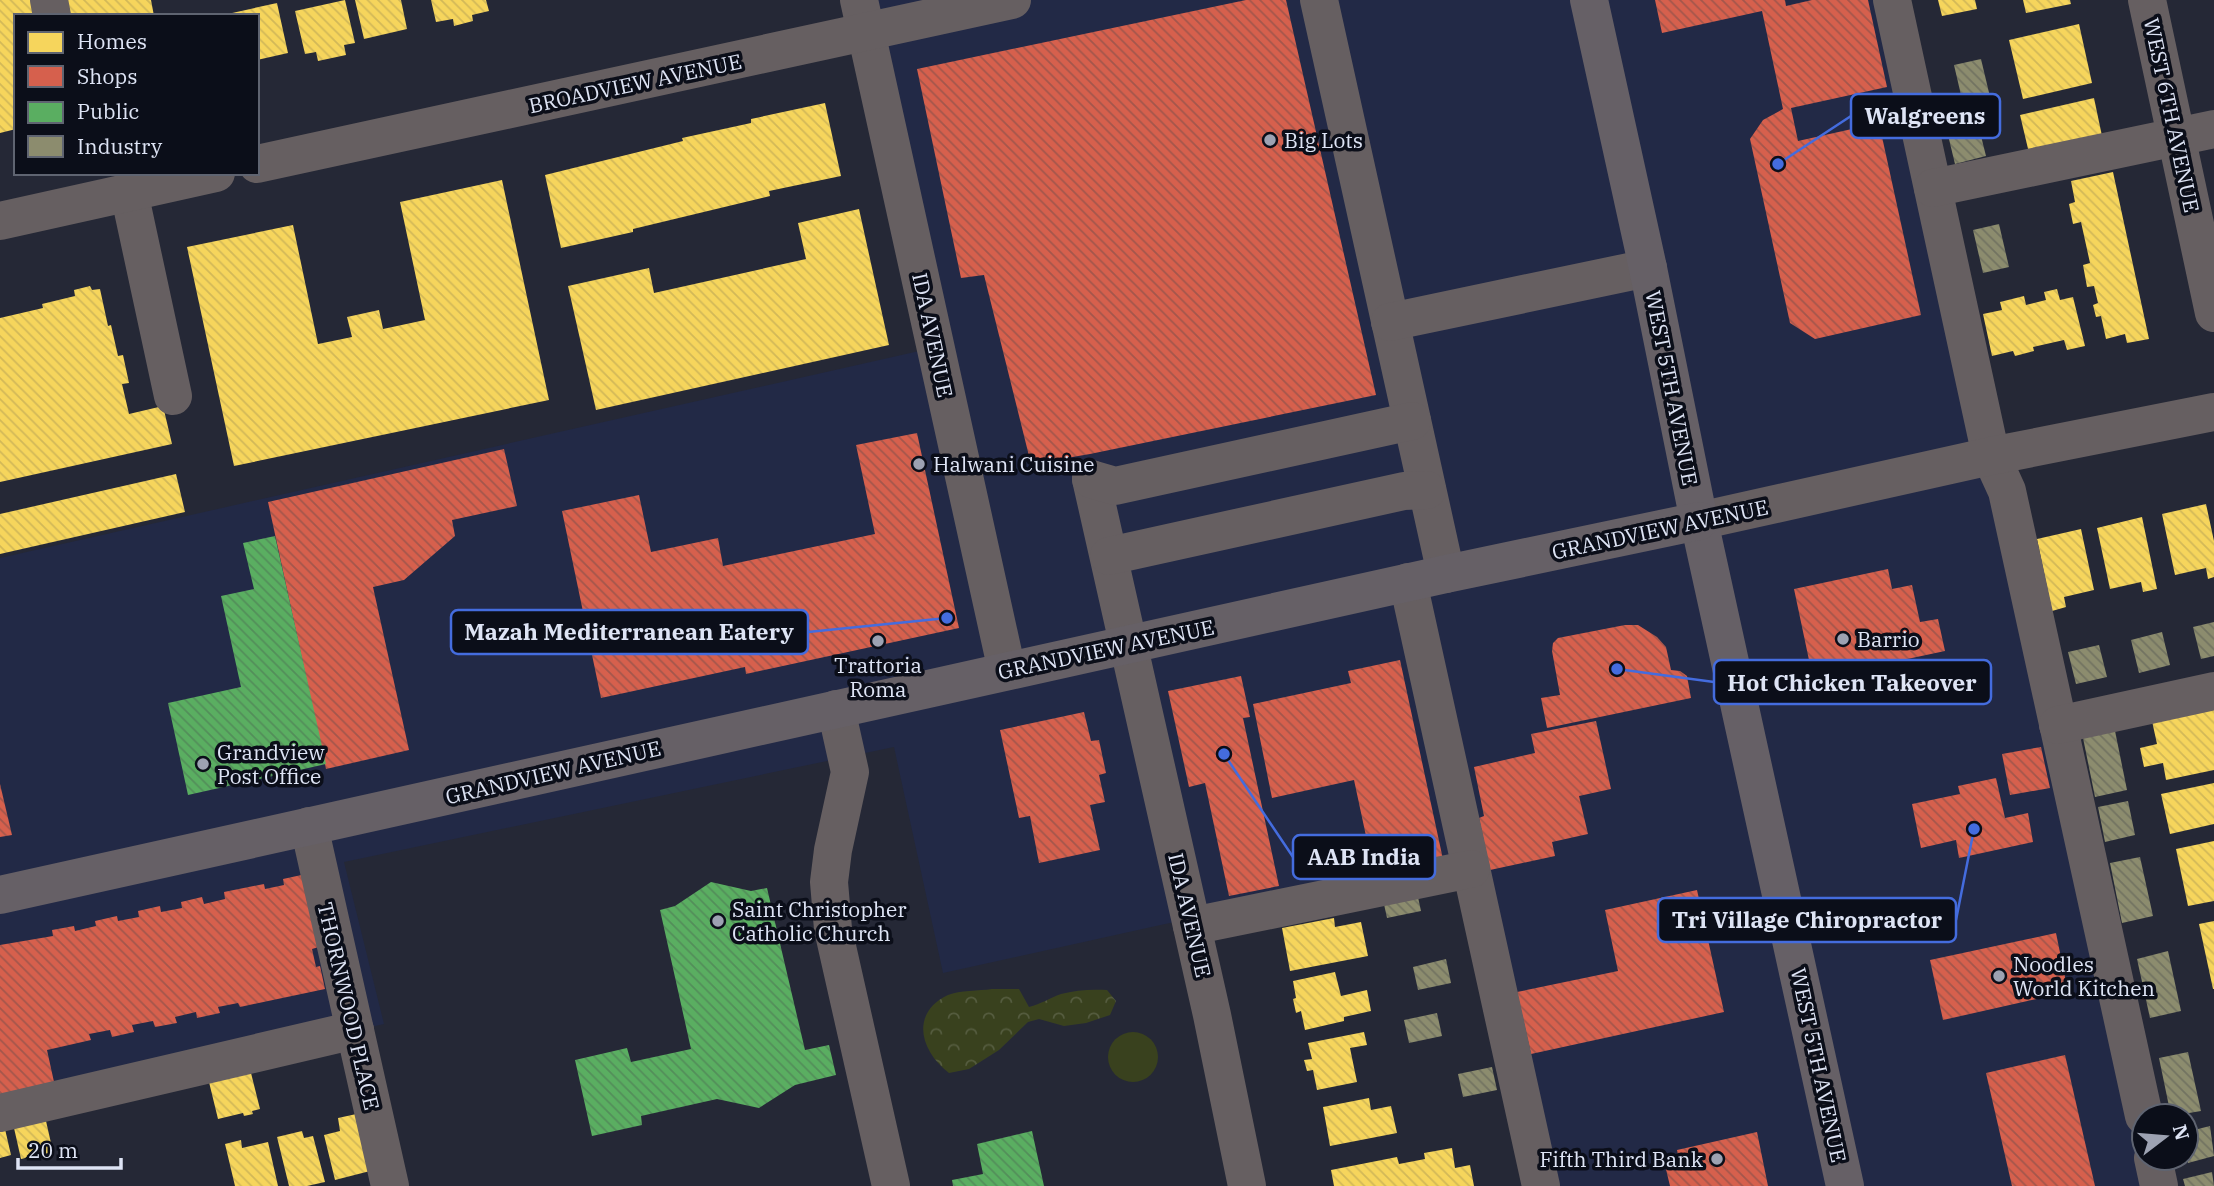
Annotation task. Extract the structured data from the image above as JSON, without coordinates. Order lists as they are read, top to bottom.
{
  "streets": {
    "main road": ["WEST 5TH AVENUE", "GRANDVIEW AVENUE"],
    "street": [
      "BROADVIEW AVENUE",
      "WEST 6TH AVENUE",
      "IDA AVENUE",
      "THORNWOOD PLACE"
    ]
  },
  "crossings": [
    ["BROADVIEW AVENUE", "IDA AVENUE"],
    ["IDA AVENUE", "GRANDVIEW AVENUE"],
    ["WEST 5TH AVENUE", "GRANDVIEW AVENUE"],
    ["GRANDVIEW AVENUE", "THORNWOOD PLACE"]
  ],
  "places": [
    "Big Lots",
    "Walgreens",
    "Halwani Cuisine",
    "Mazah Mediterranean Eatery",
    "Barrio",
    "Trattoria Roma",
    "Hot Chicken Takeover",
    "AAB India",
    "Grandview Post Office",
    "Tri Village Chiropractor",
    "Saint Christopher Catholic Church",
    "Noodles World Kitchen",
    "Fifth Third Bank"
  ],
  "legend": [
    "Homes",
    "Shops",
    "Public",
    "Industry"
  ],
  "scale_bar": "20 m",
  "north": "right"
}
